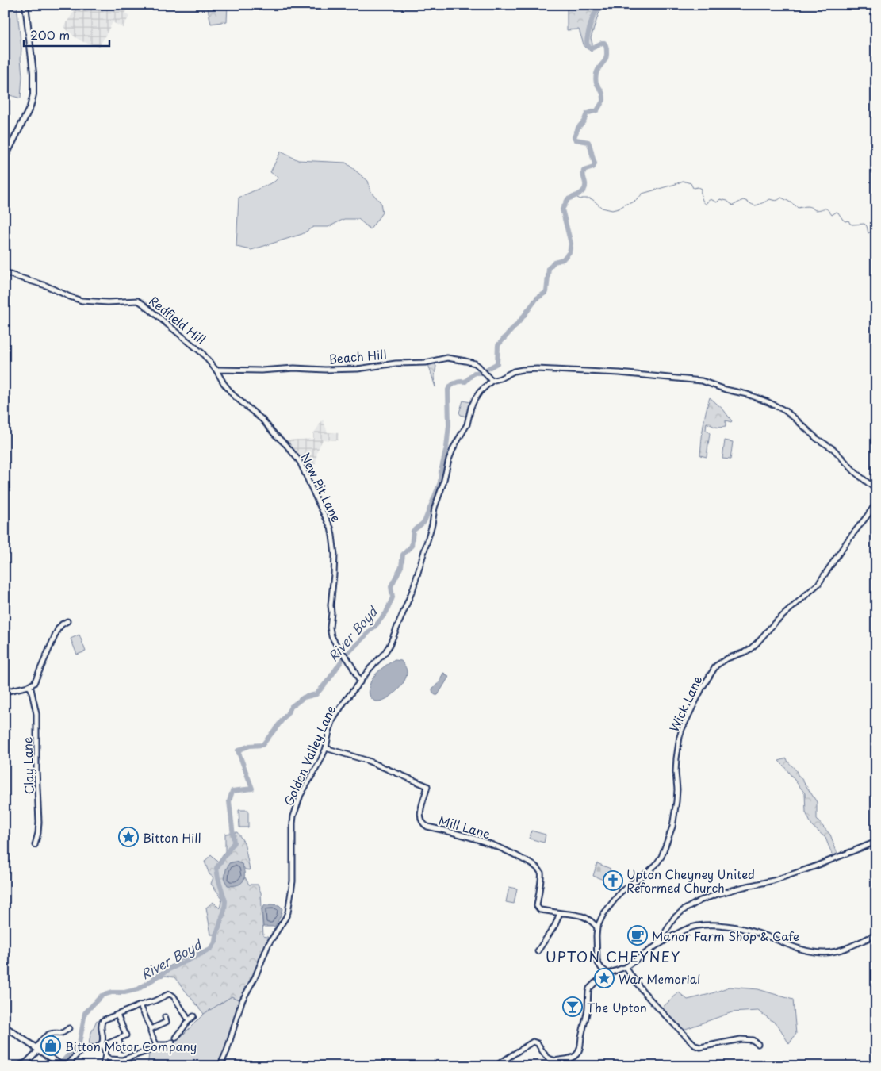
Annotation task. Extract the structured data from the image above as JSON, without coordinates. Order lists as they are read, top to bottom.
{
  "streets": {
    "street": [
      "Redfield Hill",
      "Beach Hill",
      "New Pit Lane",
      "Wick Lane",
      "Golden Valley Lane",
      "Clay Lane",
      "Mill Lane"
    ]
  },
  "crossings": [
    ["Redfield Hill", "Beach Hill"],
    ["Redfield Hill", "New Pit Lane"],
    ["Beach Hill", "New Pit Lane"],
    ["Beach Hill", "Golden Valley Lane"],
    ["New Pit Lane", "Golden Valley Lane"],
    ["Wick Lane", "Mill Lane"],
    ["Golden Valley Lane", "Mill Lane"]
  ],
  "districts": ["UPTON CHEYNEY"],
  "water": ["River Boyd"],
  "places": {
    "place": ["Bitton Hill", "War Memorial"],
    "church": ["Upton Cheyney United Reformed Church"],
    "cafe": ["Manor Farm Shop & Cafe"],
    "bar": ["The Upton"],
    "shop": ["Bitton Motor Company"]
  },
  "scale_bar": "200 m"
}
